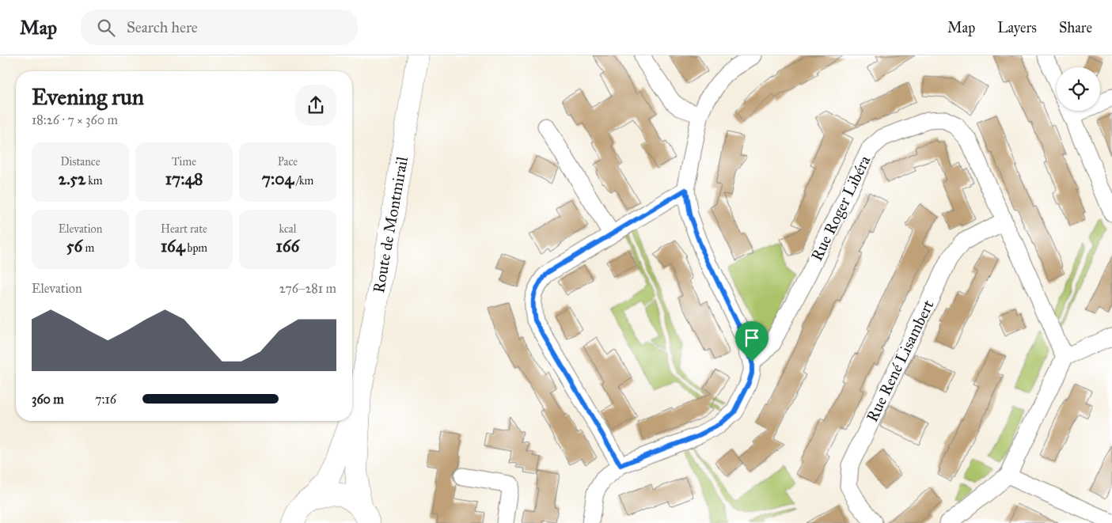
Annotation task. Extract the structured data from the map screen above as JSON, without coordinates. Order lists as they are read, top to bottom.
{
  "streets": {
    "main road": ["Route de Montmirail"],
    "street": ["Rue Roger Libéra", "Rue René Lisambert"]
  },
  "crossings": [
    ["Rue Roger Libéra", "Rue René Lisambert"]
  ],
  "page": {
    "header": "Map",
    "search": "Search here",
    "nav": ["Map", "Layers", "Share"],
    "heading": ["Evening run", "18:26 · 7 × 360 m"],
    "stats": [
      ["Distance", "2.52 km"],
      ["Time", "17:48"],
      ["Pace", "7:04 /km"],
      ["Elevation", "56 m"],
      ["Heart rate", "164 bpm"],
      ["kcal", "166"]
    ],
    "chart": ["Elevation", "276–281 m"],
    "list": [
      {
        "name": "360 m",
        "note": "7:16"
      }
    ]
  }
}
